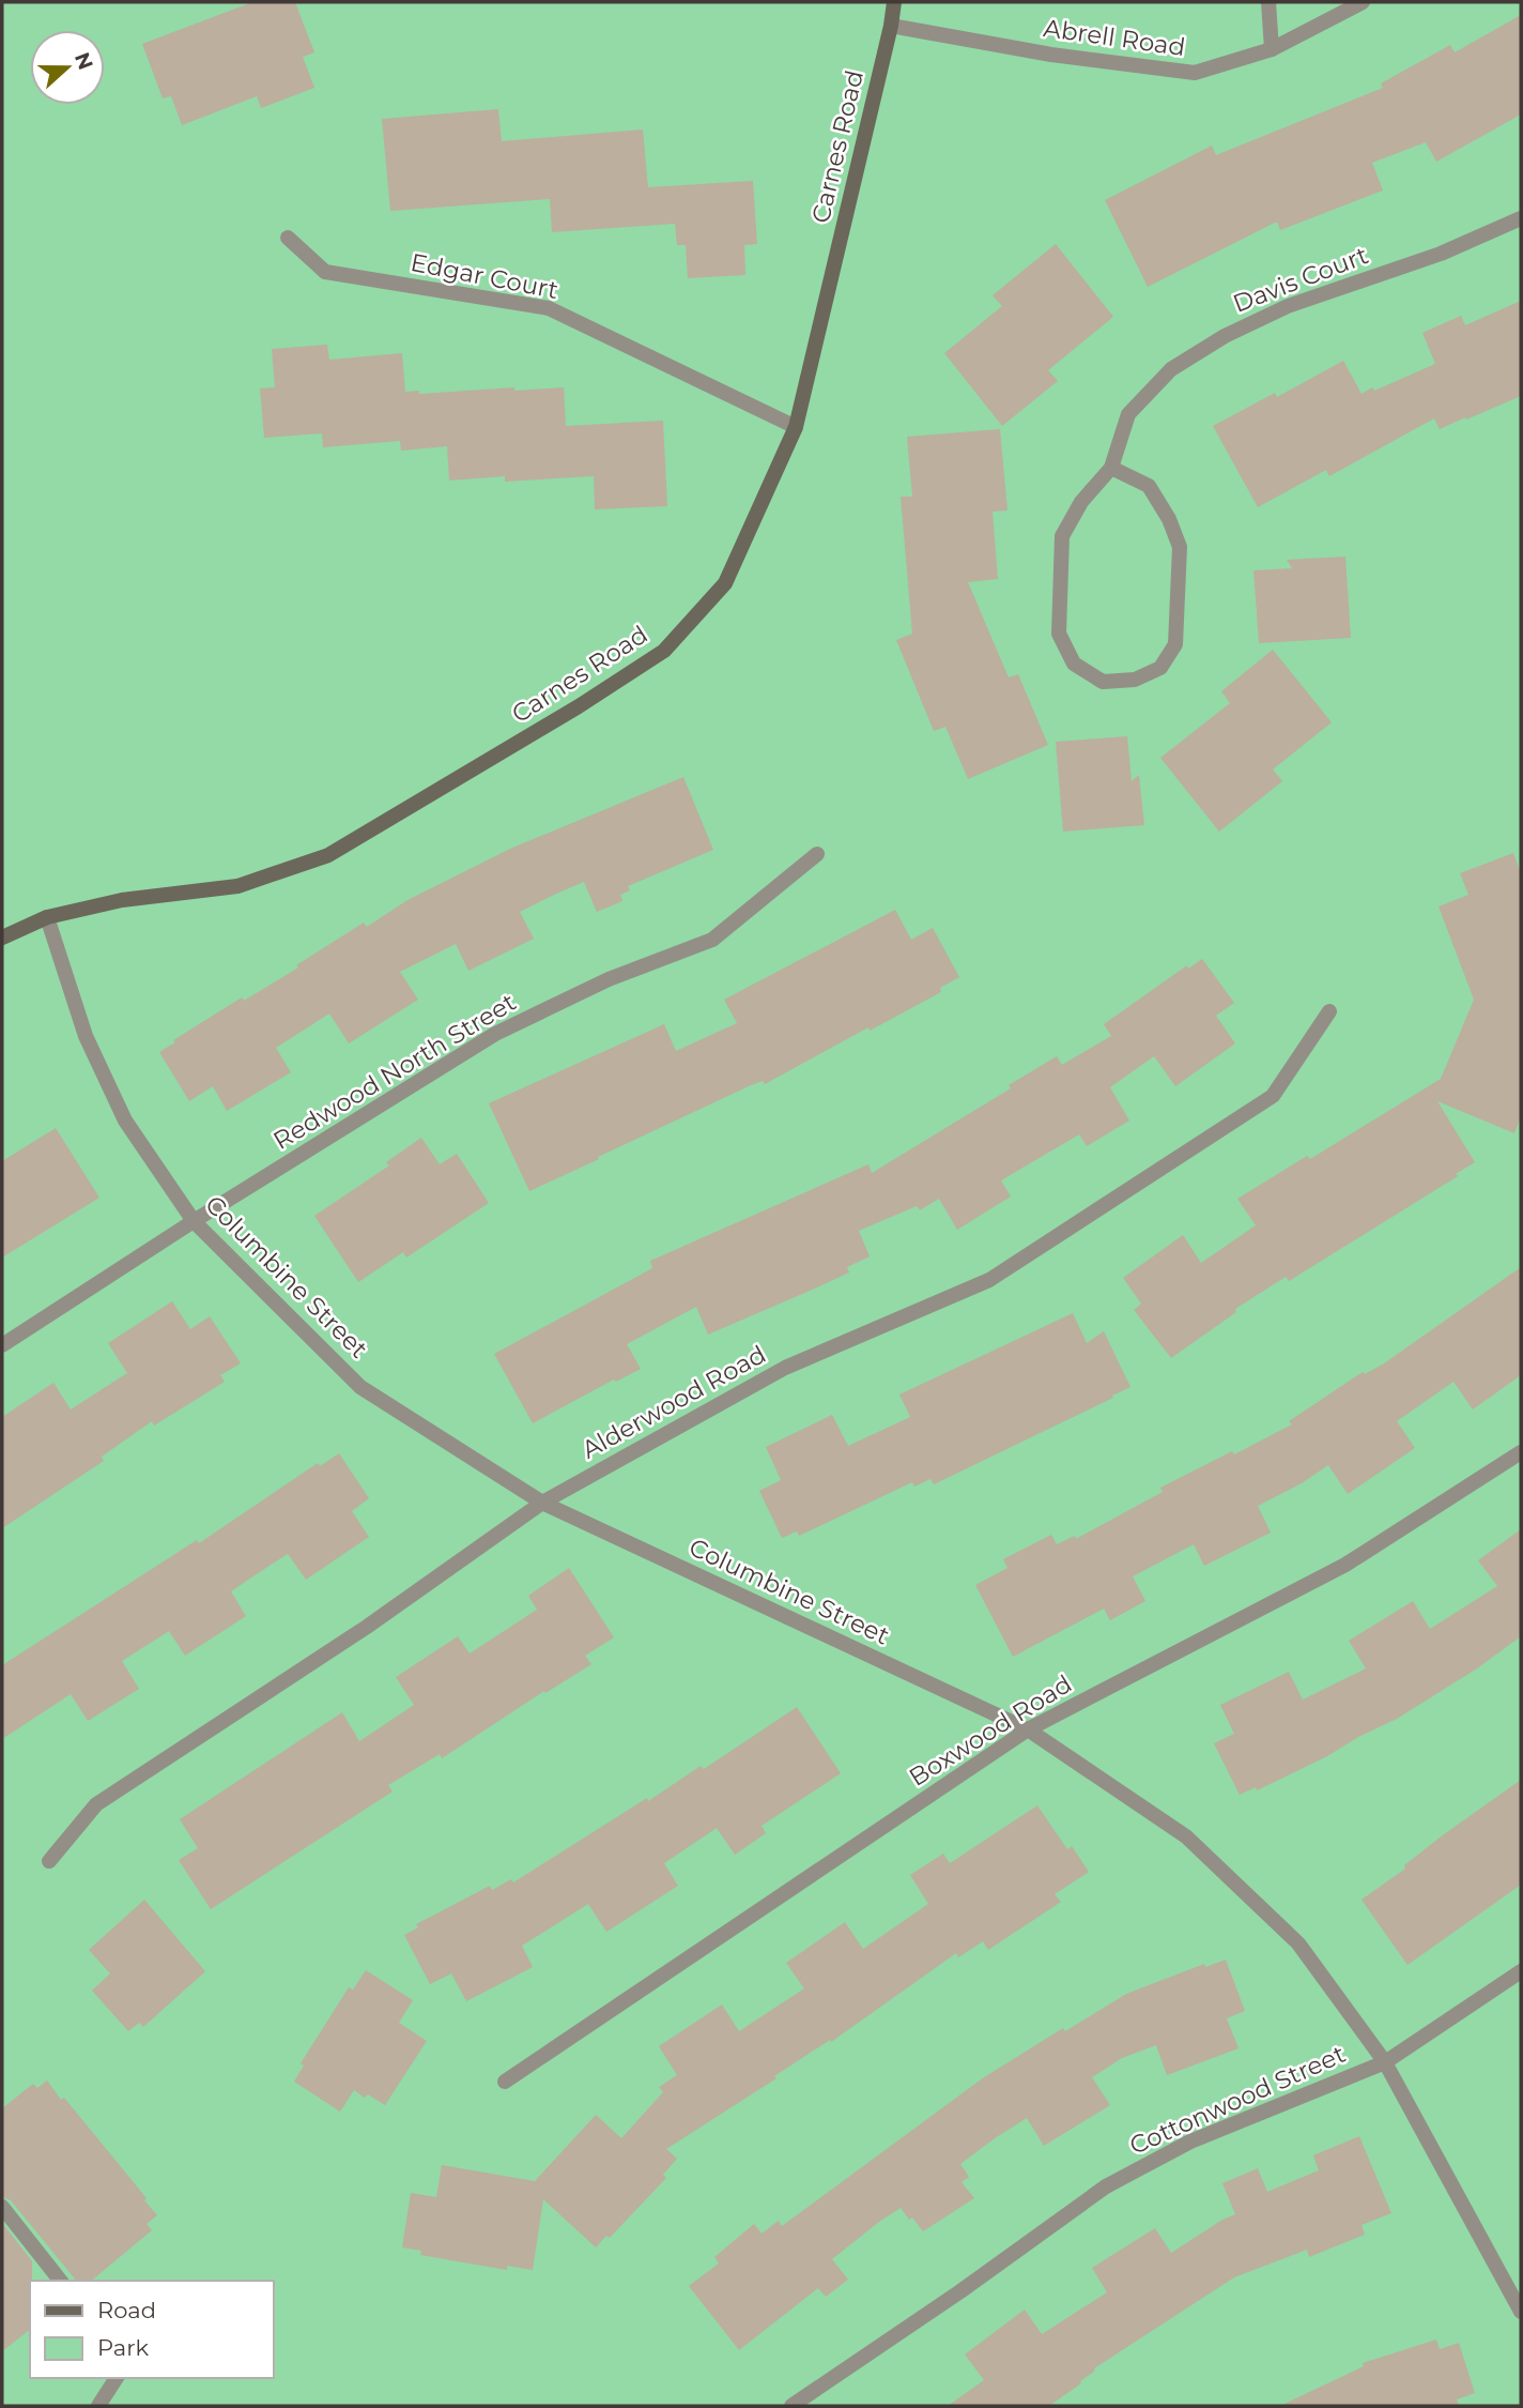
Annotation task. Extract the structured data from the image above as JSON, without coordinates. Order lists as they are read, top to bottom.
{
  "streets": {
    "street": [
      "Abrell Road",
      "Carnes Road",
      "Edgar Court",
      "Davis Court",
      "Redwood North Street",
      "Columbine Street",
      "Alderwood Road",
      "Boxwood Road",
      "Cottonwood Street"
    ]
  },
  "crossings": [
    ["Abrell Road", "Carnes Road"],
    ["Carnes Road", "Edgar Court"],
    ["Carnes Road", "Columbine Street"],
    ["Redwood North Street", "Columbine Street"],
    ["Columbine Street", "Alderwood Road"],
    ["Columbine Street", "Boxwood Road"],
    ["Columbine Street", "Cottonwood Street"]
  ],
  "legend": ["Road", "Park"],
  "north": "right"
}
